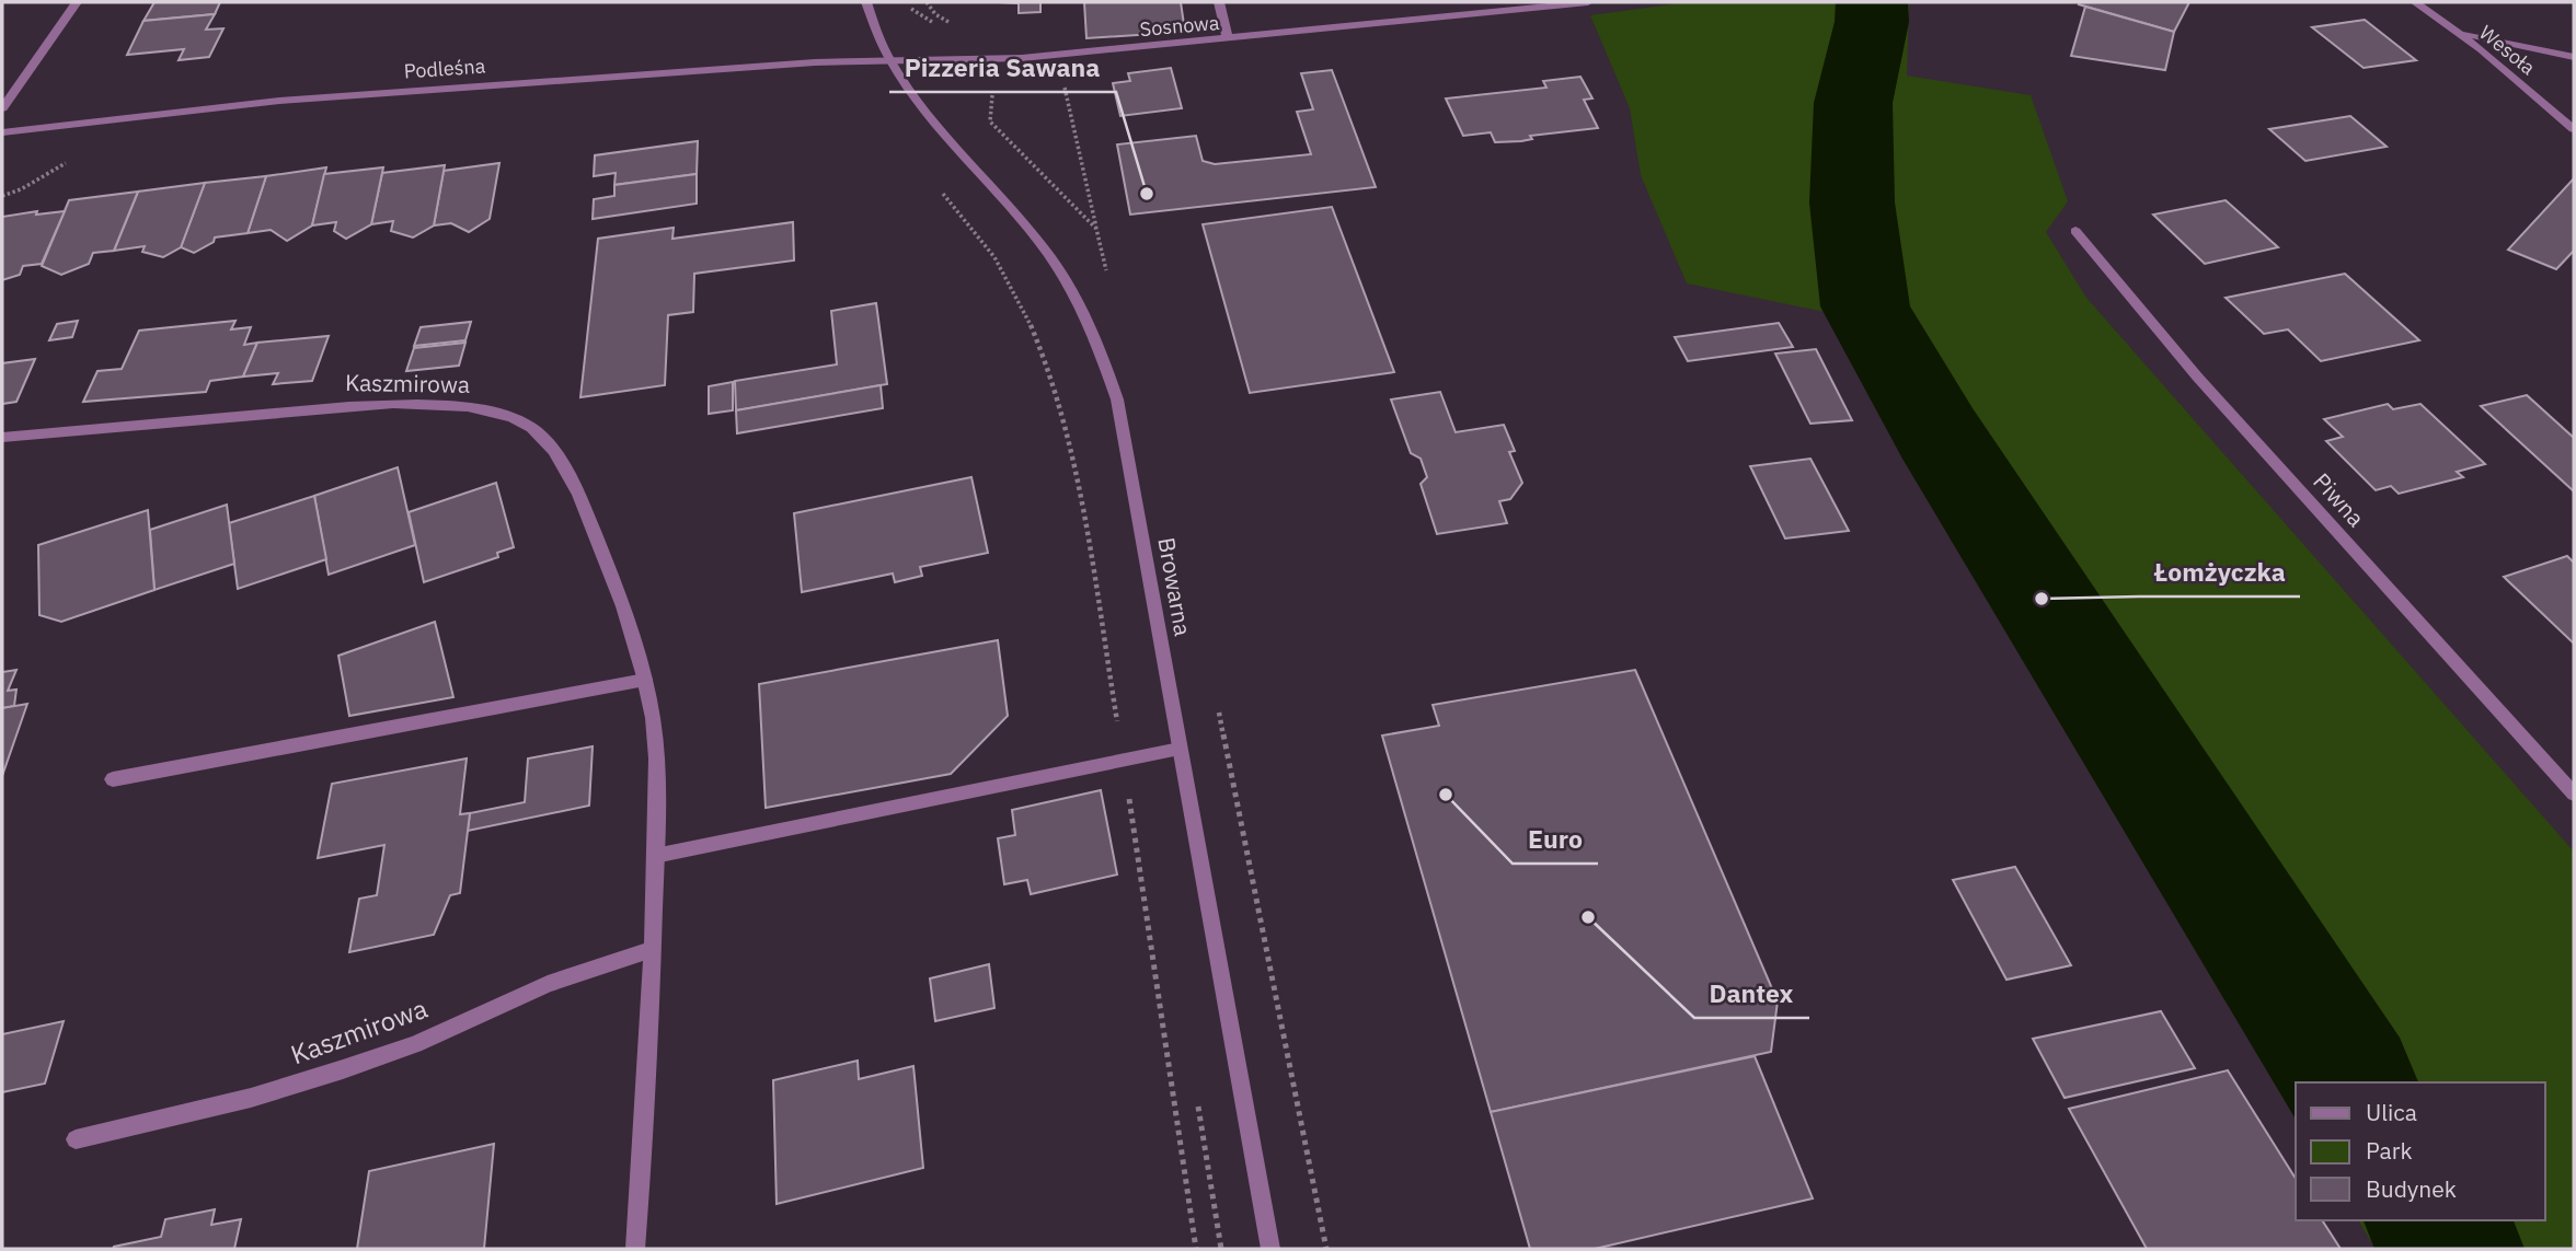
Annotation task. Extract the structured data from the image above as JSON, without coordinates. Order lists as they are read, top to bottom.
{
  "streets": {
    "street": [
      "Sosnowa",
      "Wesoła",
      "Podleśna",
      "Kaszmirowa",
      "Piwna",
      "Browarna"
    ]
  },
  "crossings": [
    ["Sosnowa", "Podleśna"],
    ["Sosnowa", "Browarna"],
    ["Podleśna", "Browarna"]
  ],
  "places": [
    "Pizzeria Sawana",
    "Łomżyczka",
    "Euro",
    "Dantex"
  ],
  "legend": ["Ulica", "Park", "Budynek"]
}
